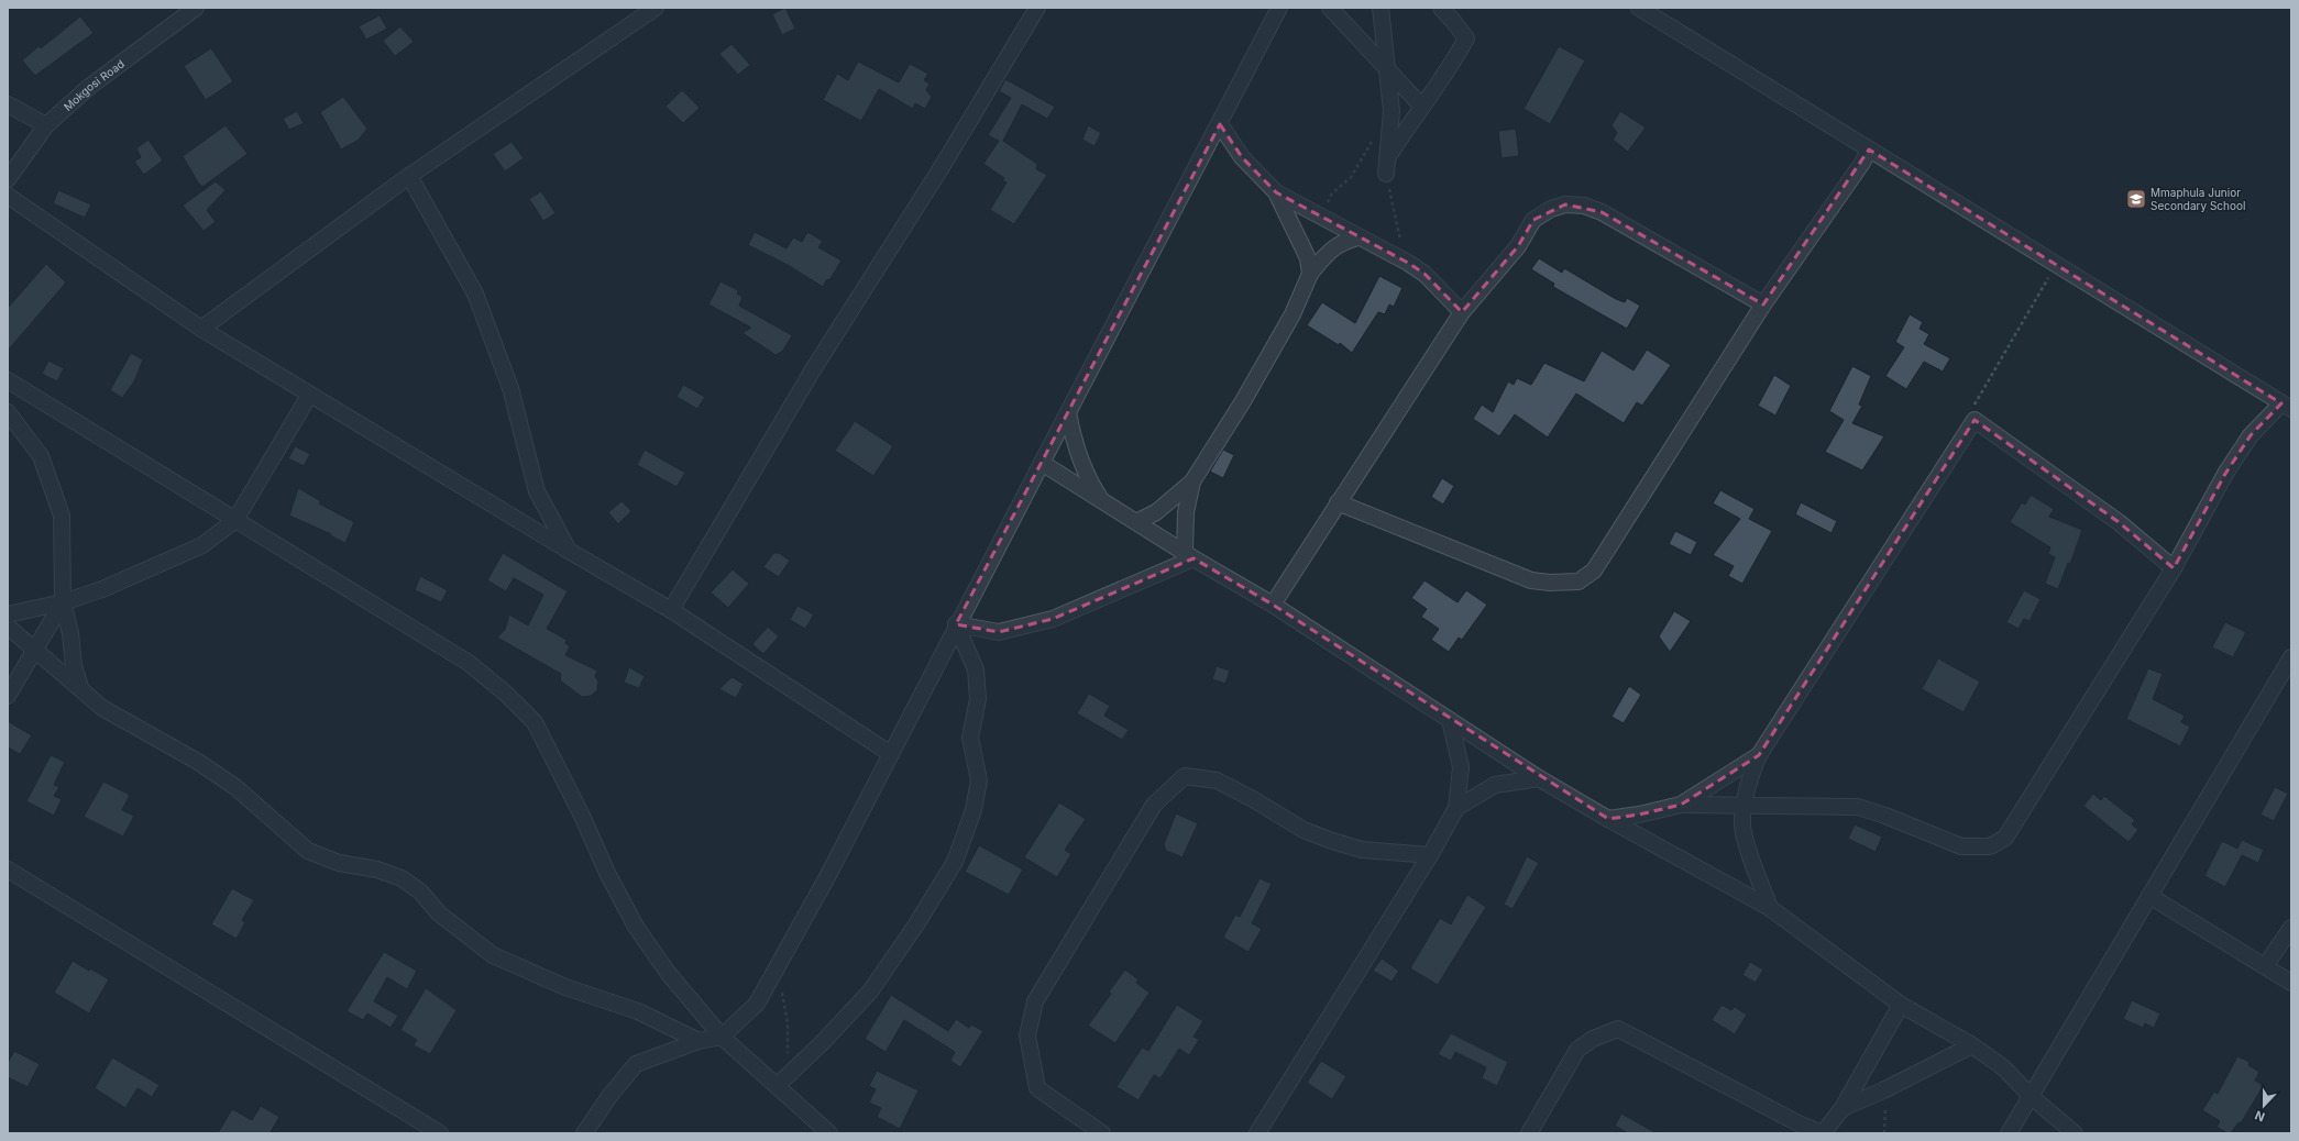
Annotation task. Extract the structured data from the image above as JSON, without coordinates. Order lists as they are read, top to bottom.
{
  "streets": {
    "street": ["Mokgosi Road"]
  },
  "places": {
    "school or university": ["Mmaphula Junior Secondary School"]
  },
  "north": "bottom"
}
